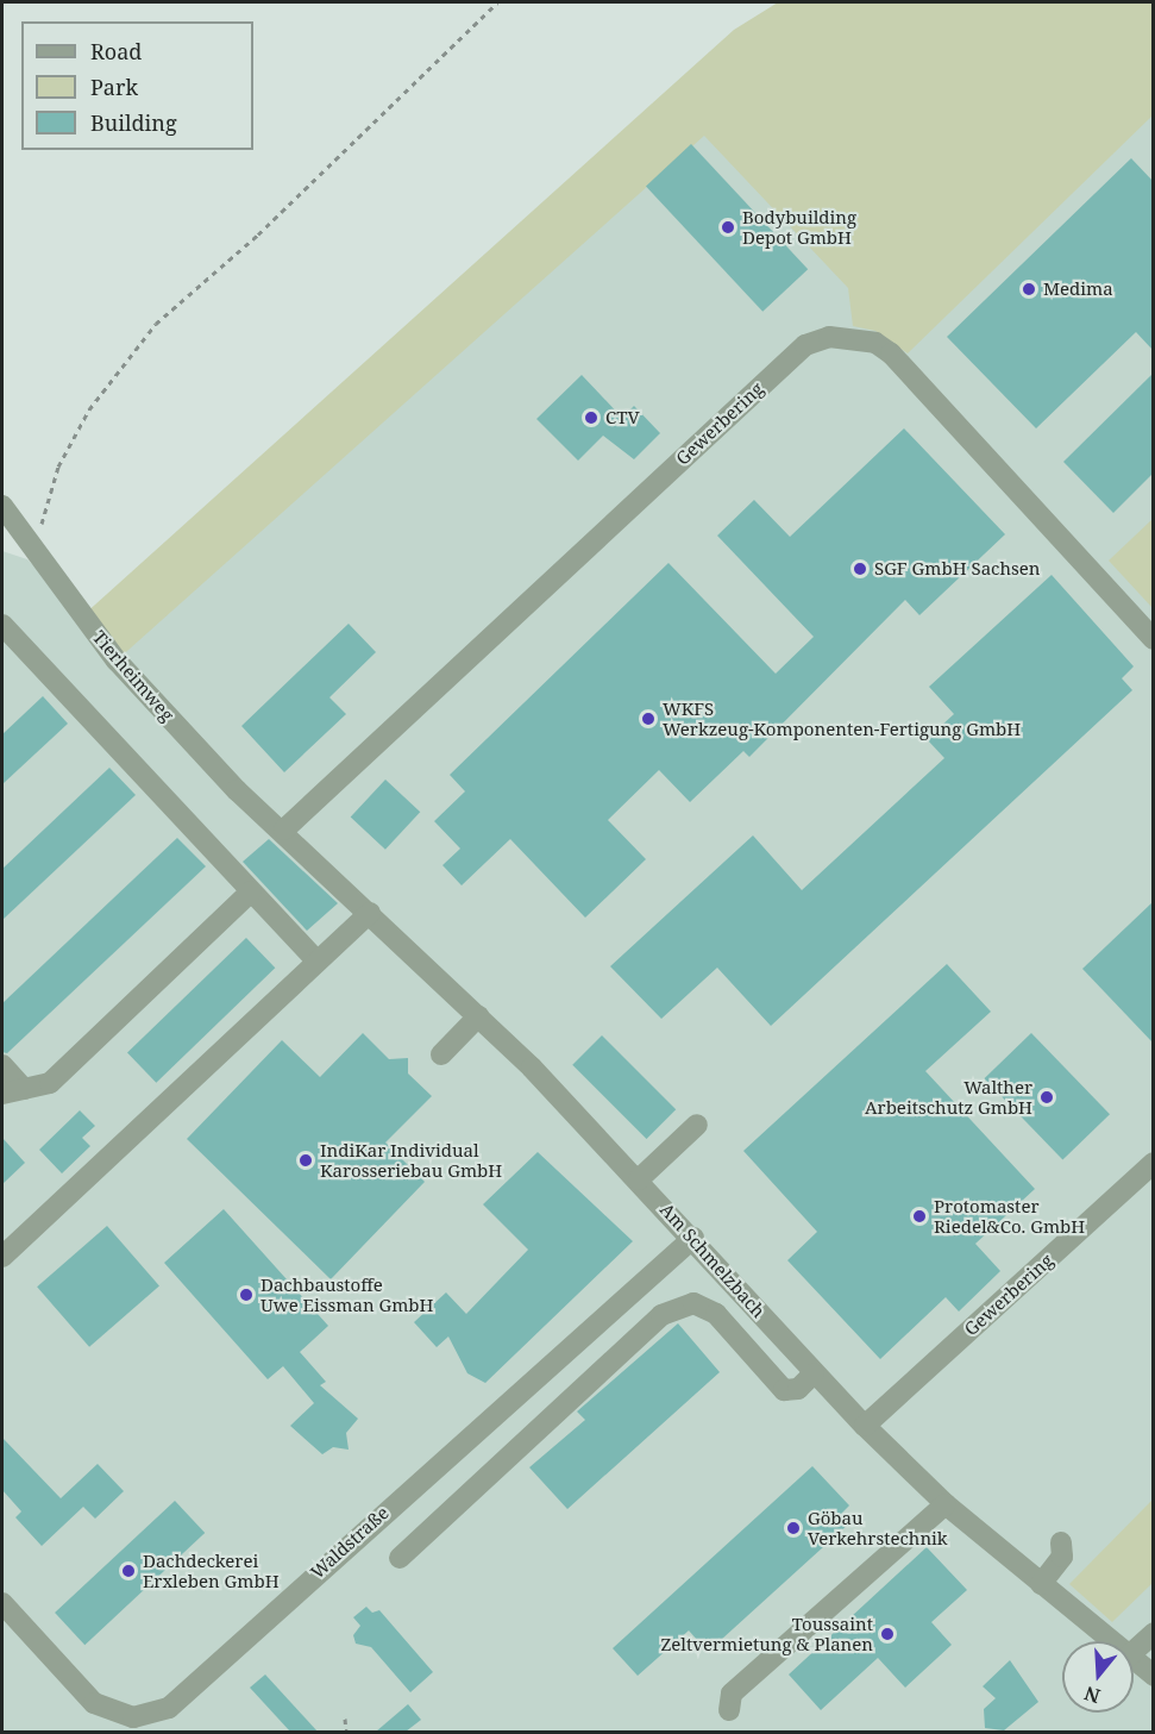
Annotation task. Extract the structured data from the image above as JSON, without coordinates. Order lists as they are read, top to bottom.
{
  "streets": {
    "street": [
      "Gewerbering",
      "Tierheimweg",
      "Am Schmelzbach",
      "Waldstraße"
    ]
  },
  "crossings": [
    ["Gewerbering", "Tierheimweg"],
    ["Gewerbering", "Am Schmelzbach"],
    ["Tierheimweg", "Am Schmelzbach"],
    ["Am Schmelzbach", "Waldstraße"]
  ],
  "places": [
    "Bodybuilding Depot GmbH",
    "Medima",
    "CTV",
    "SGF GmbH Sachsen",
    "WKFS Werkzeug-Komponenten-Fertigung GmbH",
    "Walther Arbeitschutz GmbH",
    "IndiKar Individual Karosseriebau GmbH",
    "Protomaster Riedel&Co. GmbH",
    "Dachbaustoffe Uwe Eissman GmbH",
    "Göbau Verkehrstechnik",
    "Dachdeckerei Erxleben GmbH",
    "Toussaint Zeltvermietung & Planen"
  ],
  "legend": ["Road", "Park", "Building"],
  "north": "bottom"
}
